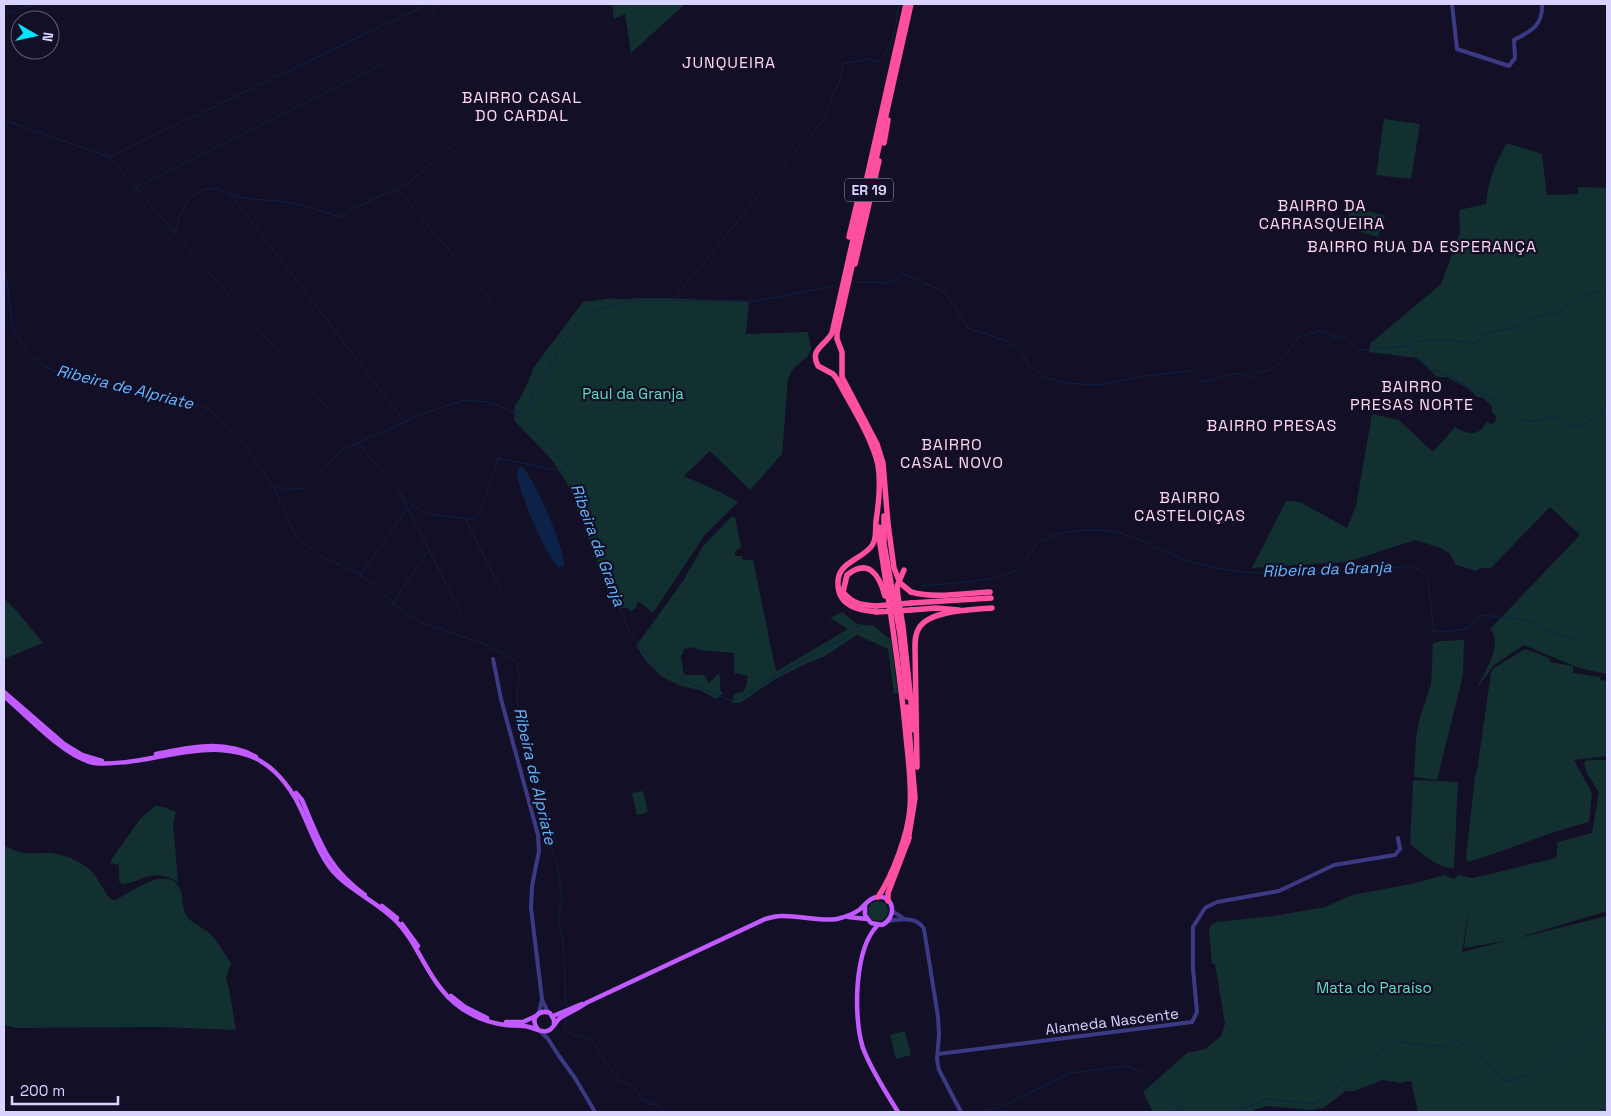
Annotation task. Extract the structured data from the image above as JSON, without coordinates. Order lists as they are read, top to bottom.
{
  "streets": {
    "street": ["Alameda Nascente"]
  },
  "districts": [
    "JUNQUEIRA",
    "BAIRRO CASAL DO CARDAL",
    "BAIRRO DA CARRASQUEIRA",
    "BAIRRO RUA DA ESPERANÇA",
    "BAIRRO PRESAS NORTE",
    "BAIRRO PRESAS",
    "BAIRRO CASAL NOVO",
    "BAIRRO CASTELOIÇAS"
  ],
  "water": ["Ribeira de Alpriate", "Ribeira da Granja"],
  "parks": ["Paul da Granja", "Mata do Paraíso"],
  "scale_bar": "200 m",
  "north": "right"
}
